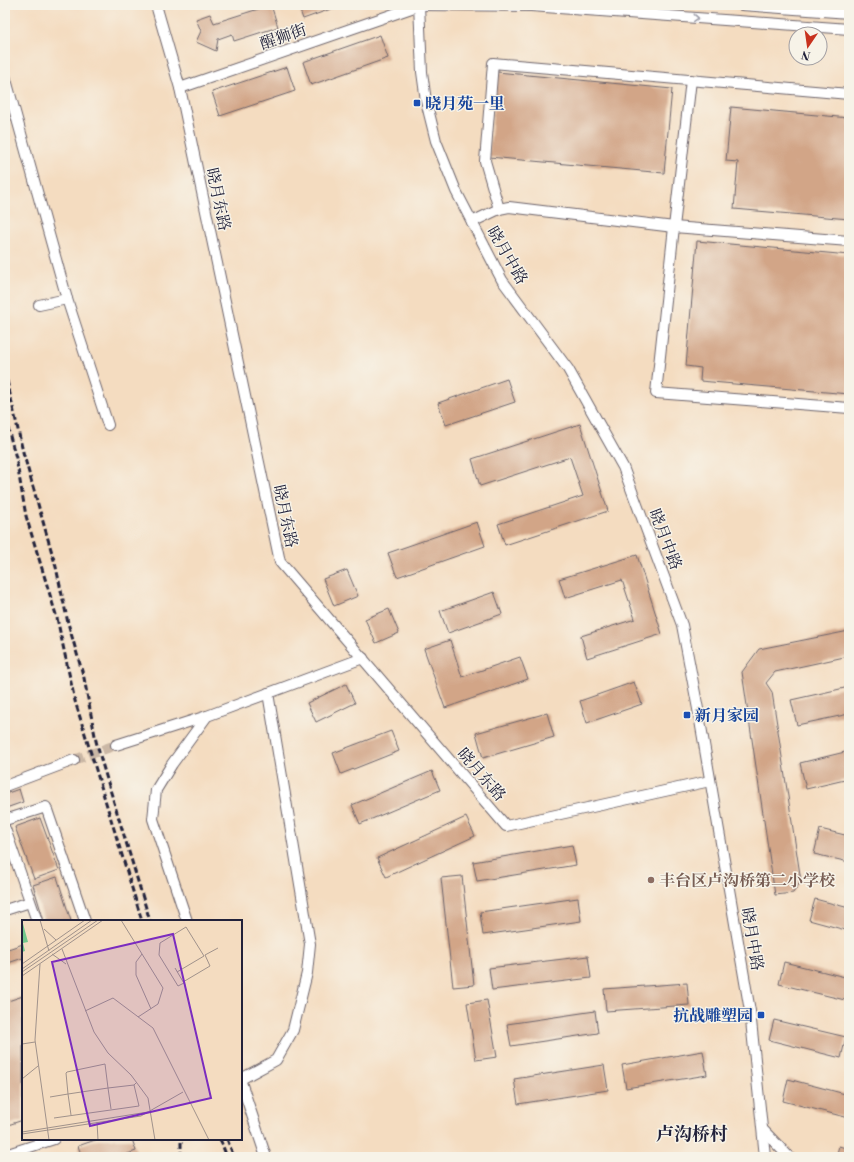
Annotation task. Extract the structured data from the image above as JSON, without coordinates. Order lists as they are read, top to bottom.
{
  "streets": {
    "street": ["醒狮街", "晓月东路", "晓月中路"]
  },
  "crossings": [
    ["醒狮街", "晓月东路"],
    ["醒狮街", "晓月中路"],
    ["晓月东路", "晓月中路"]
  ],
  "districts": ["卢沟桥村"],
  "places": {
    "transit": ["晓月苑一里", "新月家园", "抗战雕塑园"],
    "other": ["丰台区卢沟桥第二小学校"]
  },
  "north": "bottom"
}
